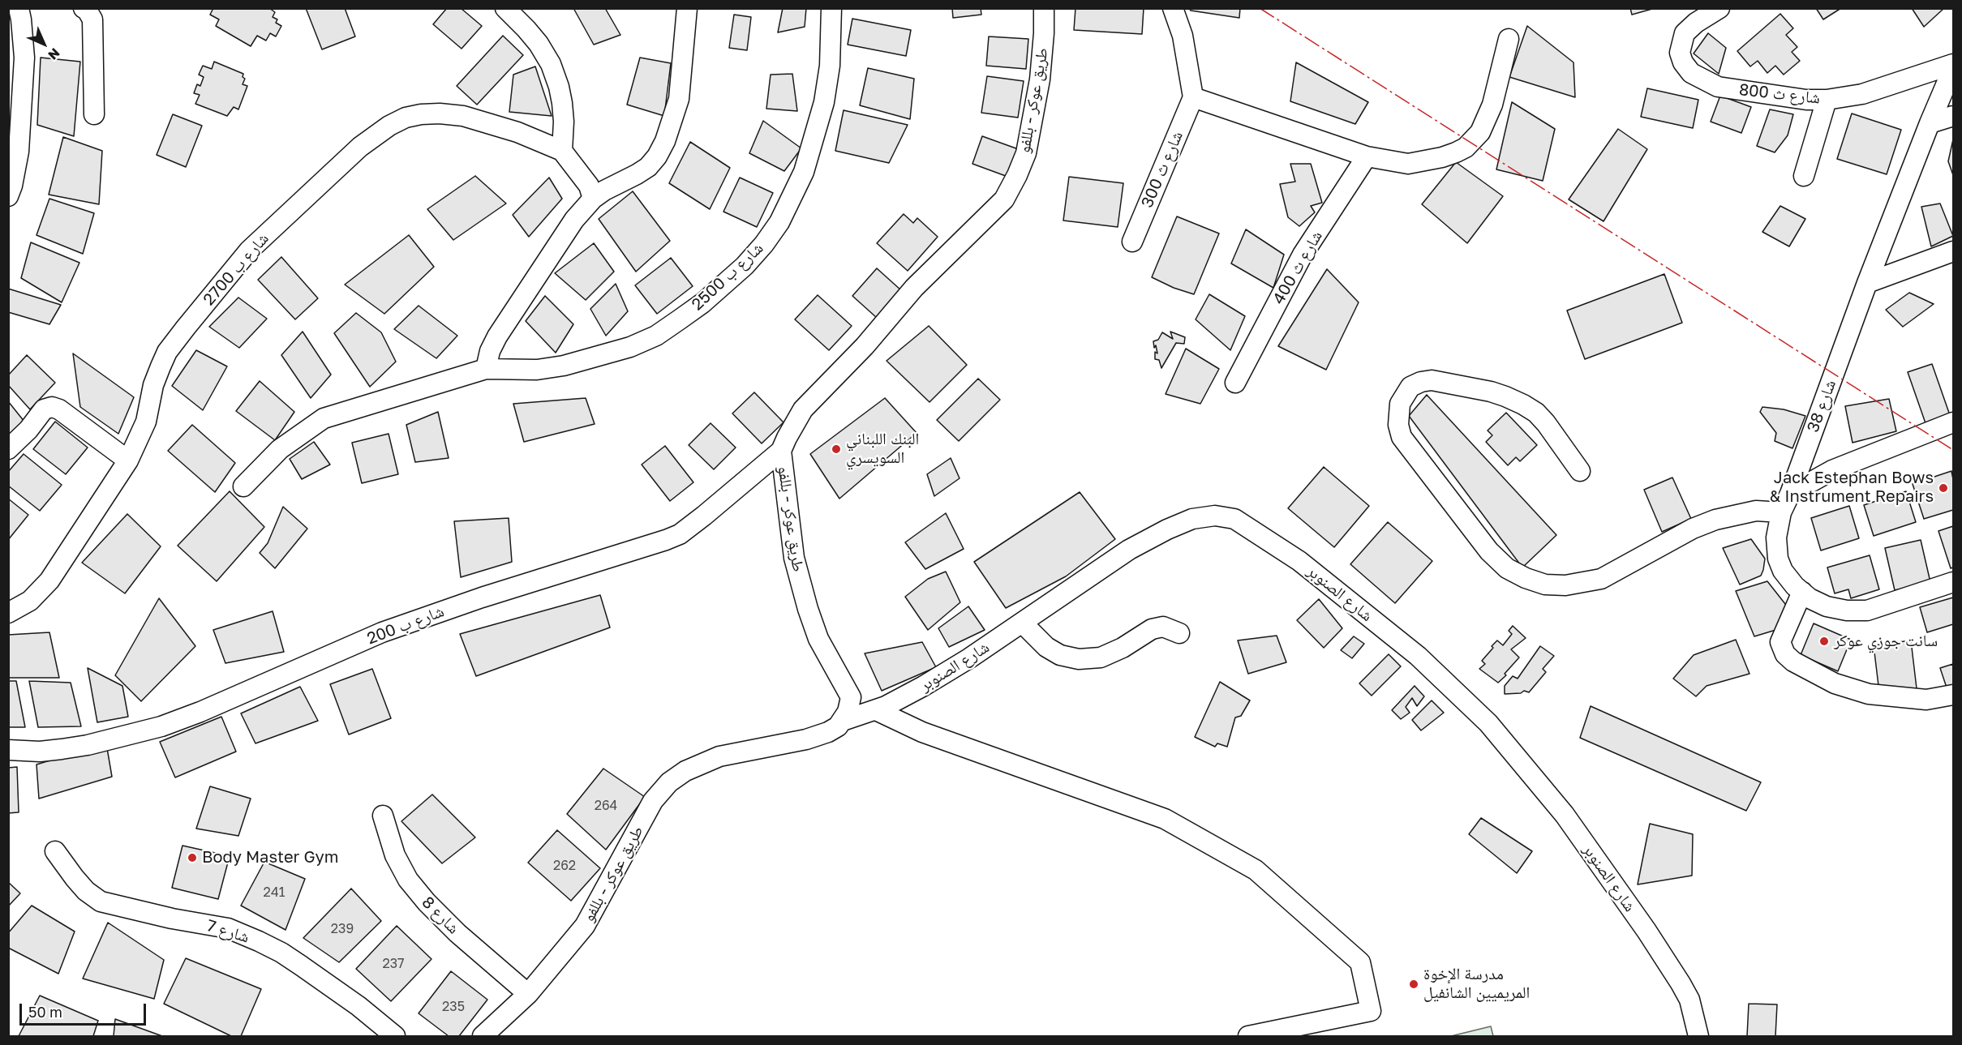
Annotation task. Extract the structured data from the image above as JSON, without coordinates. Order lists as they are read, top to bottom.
{
  "streets": {
    "street": [
      "شارع ث 800",
      "طريق عوكر - بللفو",
      "شارع ث 300",
      "شارع ث 400",
      "شارع ب 2700",
      "شارع ب 2500",
      "شارع 38",
      "شارع الصنوبر",
      "شارع ب 200",
      "شارع 8",
      "شارع 7"
    ]
  },
  "crossings": [
    ["طريق عوكر - بللفو", "شارع الصنوبر"],
    ["طريق عوكر - بللفو", "شارع ب 200"],
    ["طريق عوكر - بللفو", "شارع 8"]
  ],
  "places": [
    "البنك اللبناني السويسري",
    "Jack Estephan Bows & Instrument Repairs",
    "سانت جوزي عوكر",
    "Body Master Gym",
    "مدرسة الإخوة المريميين الشانفيل"
  ],
  "house_numbers": [
    "264",
    "262",
    "241",
    "239",
    "237",
    "235"
  ],
  "scale_bar": "50 m",
  "north": "bottom right"
}
